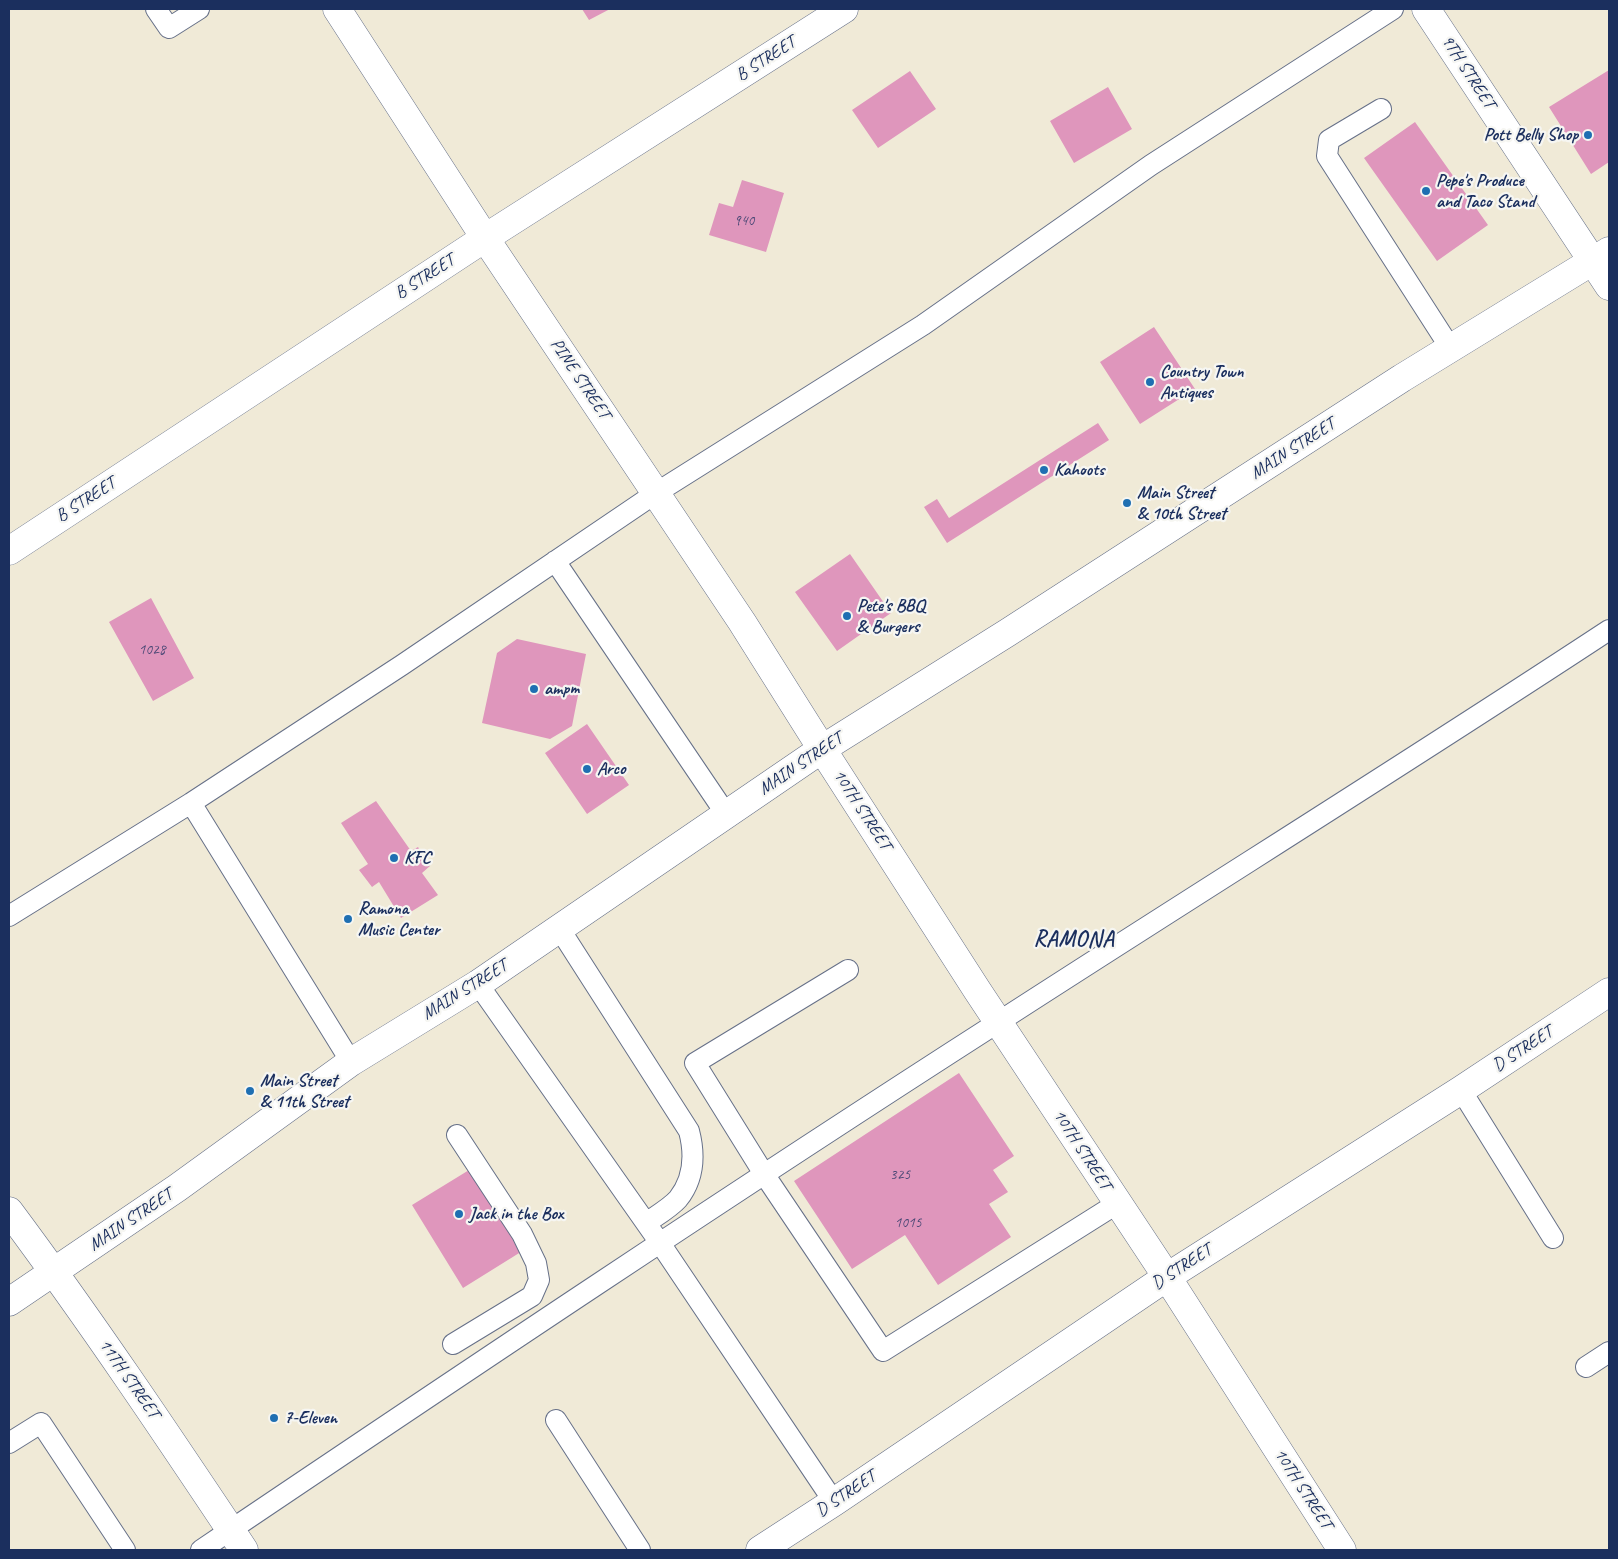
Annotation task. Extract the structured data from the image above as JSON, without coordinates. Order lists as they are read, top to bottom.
{
  "streets": {
    "main road": [
      "B STREET",
      "9TH STREET",
      "PINE STREET",
      "MAIN STREET",
      "10TH STREET",
      "D STREET",
      "11TH STREET"
    ]
  },
  "crossings": [
    ["B STREET", "PINE STREET"],
    ["9TH STREET", "MAIN STREET"],
    ["PINE STREET", "MAIN STREET"],
    ["PINE STREET", "10TH STREET"],
    ["MAIN STREET", "10TH STREET"],
    ["MAIN STREET", "11TH STREET"],
    ["10TH STREET", "D STREET"]
  ],
  "districts": ["RAMONA"],
  "places": [
    "Pott Belly Shop",
    "Pepe's Produce and Taco Stand",
    "Country Town Antiques",
    "Kahoots",
    "Main Street & 10th Street",
    "Pete's BBQ & Burgers",
    "ampm",
    "Arco",
    "KFC",
    "Ramona Music Center",
    "Main Street & 11th Street",
    "Jack in the Box",
    "7-Eleven"
  ],
  "house_numbers": [
    "940",
    "1028",
    "325",
    "1015"
  ]
}
